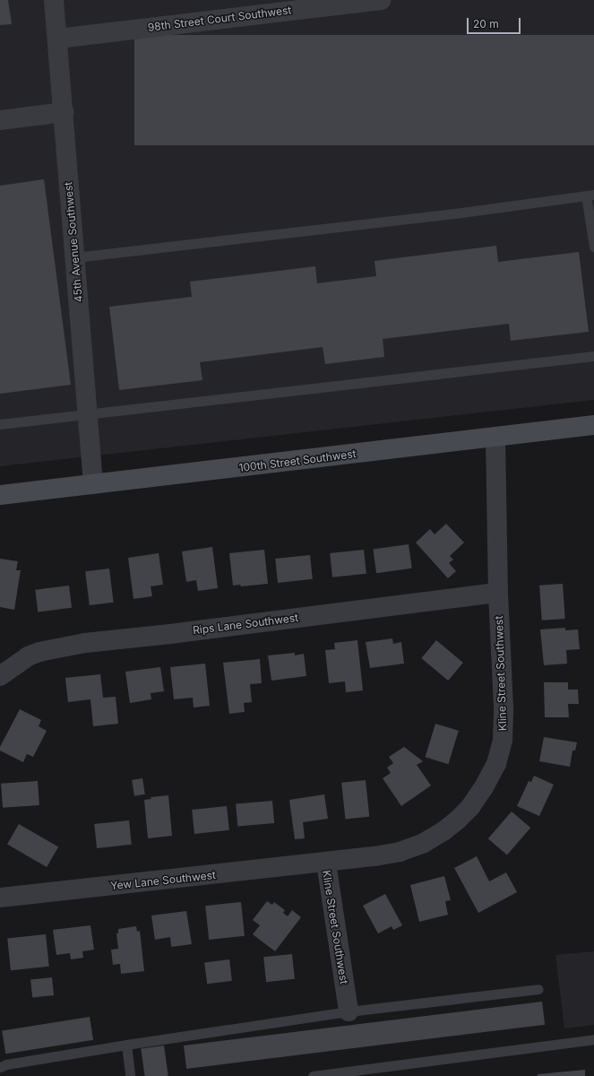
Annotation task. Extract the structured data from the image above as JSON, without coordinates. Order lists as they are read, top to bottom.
{
  "streets": {
    "main road": ["100th Street Southwest"],
    "street": [
      "98th Street Court Southwest",
      "45th Avenue Southwest",
      "Rips Lane Southwest",
      "Kline Street Southwest",
      "Yew Lane Southwest"
    ]
  },
  "crossings": [
    ["98th Street Court Southwest", "45th Avenue Southwest"],
    ["45th Avenue Southwest", "100th Street Southwest"],
    ["100th Street Southwest", "Kline Street Southwest"],
    ["Rips Lane Southwest", "Kline Street Southwest"],
    ["Kline Street Southwest", "Yew Lane Southwest"]
  ],
  "scale_bar": "20 m"
}
